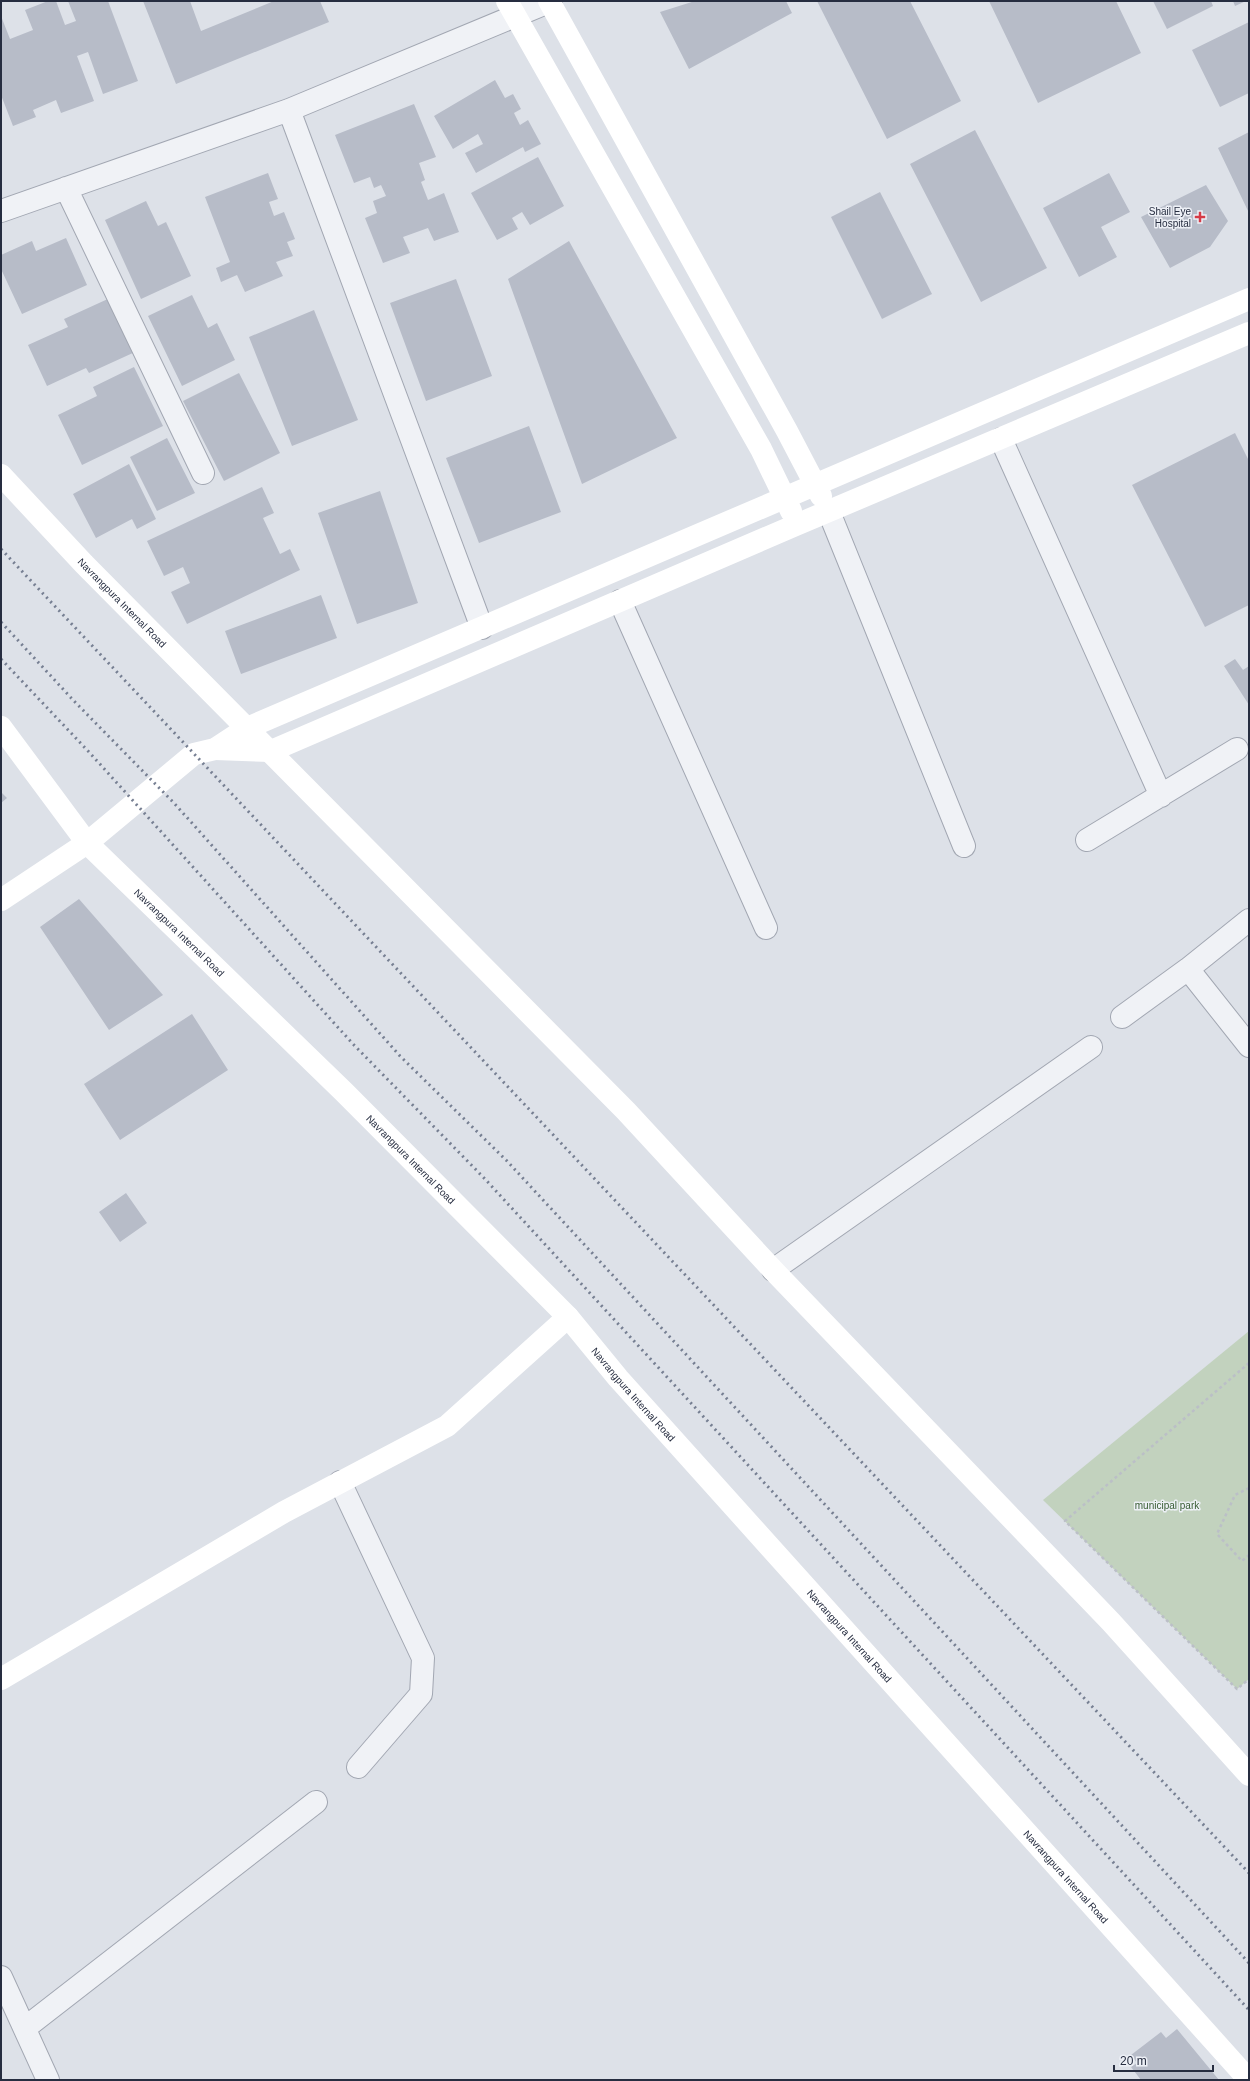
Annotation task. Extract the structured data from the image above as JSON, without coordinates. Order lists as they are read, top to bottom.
{
  "streets": {
    "street": ["Navrangpura Internal Road"]
  },
  "parks": ["municipal park"],
  "places": {
    "health": ["Shail Eye Hospital"]
  },
  "scale_bar": "20 m"
}
